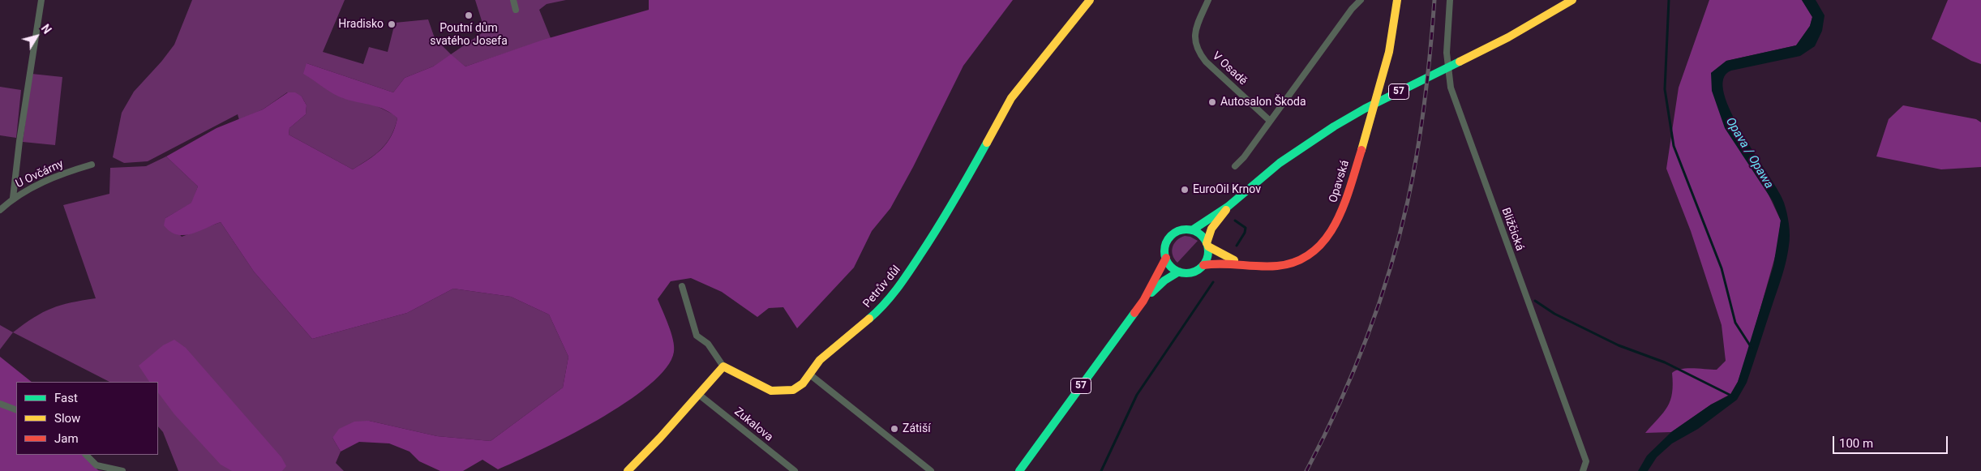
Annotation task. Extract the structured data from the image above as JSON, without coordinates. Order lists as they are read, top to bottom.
{
  "streets": {
    "main road": ["57", "Opavská", "Petrův důl"],
    "street": [
      "V Osadě",
      "U Ovčárny",
      "Bližčická",
      "Zukalova"
    ]
  },
  "crossings": [
    ["57", "Opavská"]
  ],
  "water": ["Opava / Opawa"],
  "places": [
    "Poutní dům svatého Josefa",
    "Hradisko",
    "Autosalon Škoda",
    "EuroOil Krnov",
    "Zátiší"
  ],
  "legend": ["Fast", "Slow", "Jam"],
  "scale_bar": "100 m",
  "north": "top right"
}
